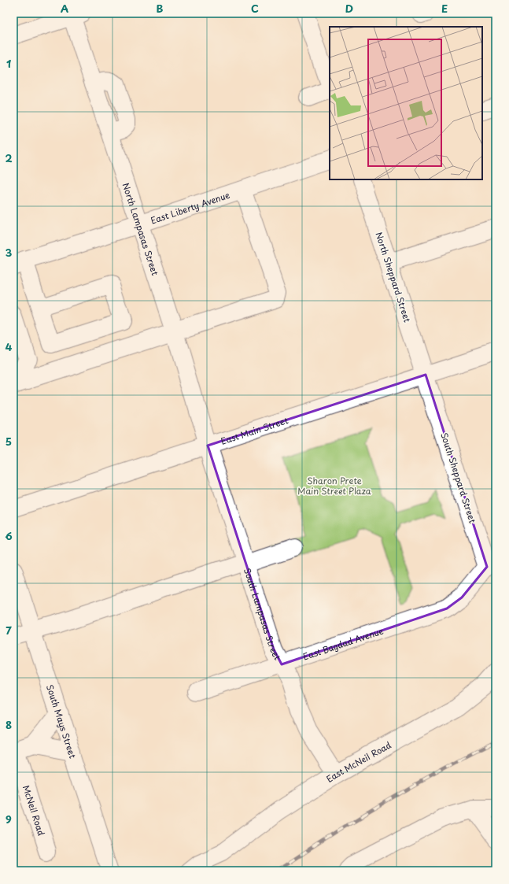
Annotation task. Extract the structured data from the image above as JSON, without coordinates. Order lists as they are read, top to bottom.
{
  "streets": {
    "street": [
      "East Liberty Avenue",
      "North Lampasas Street",
      "North Sheppard Street",
      "East Main Street",
      "South Sheppard Street",
      "South Lampasas Street",
      "East Bagdad Avenue",
      "South Mays Street",
      "East McNeil Road",
      "McNeil Road"
    ]
  },
  "crossings": [
    ["East Liberty Avenue", "North Lampasas Street"],
    ["North Lampasas Street", "East Main Street"],
    ["North Lampasas Street", "South Lampasas Street"],
    ["North Sheppard Street", "East Main Street"],
    ["North Sheppard Street", "South Sheppard Street"],
    ["East Main Street", "South Sheppard Street"],
    ["East Main Street", "South Lampasas Street"],
    ["South Sheppard Street", "East Bagdad Avenue"],
    ["South Lampasas Street", "East Bagdad Avenue"],
    ["South Lampasas Street", "East McNeil Road"]
  ],
  "parks": ["Sharon Prete Main Street Plaza"],
  "grid": {
    "columns": [
      "A",
      "B",
      "C",
      "D",
      "E"
    ],
    "rows": [
      "1",
      "2",
      "3",
      "4",
      "5",
      "6",
      "7",
      "8",
      "9"
    ]
  }
}
